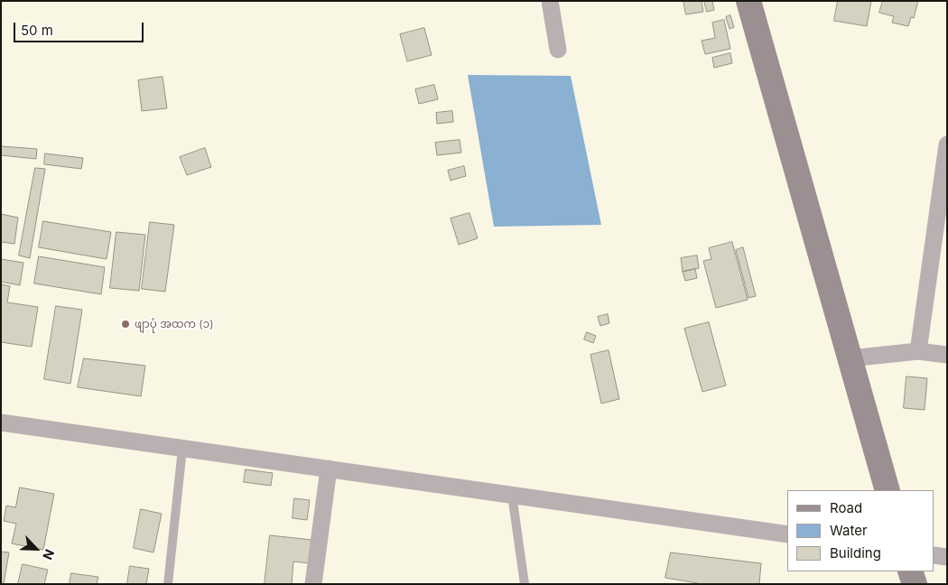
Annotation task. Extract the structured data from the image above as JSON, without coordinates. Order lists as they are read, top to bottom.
{
  "places": ["ဖျာပုံ အထက (၁)"],
  "legend": ["Road", "Water", "Building"],
  "scale_bar": "50 m",
  "north": "bottom right"
}
